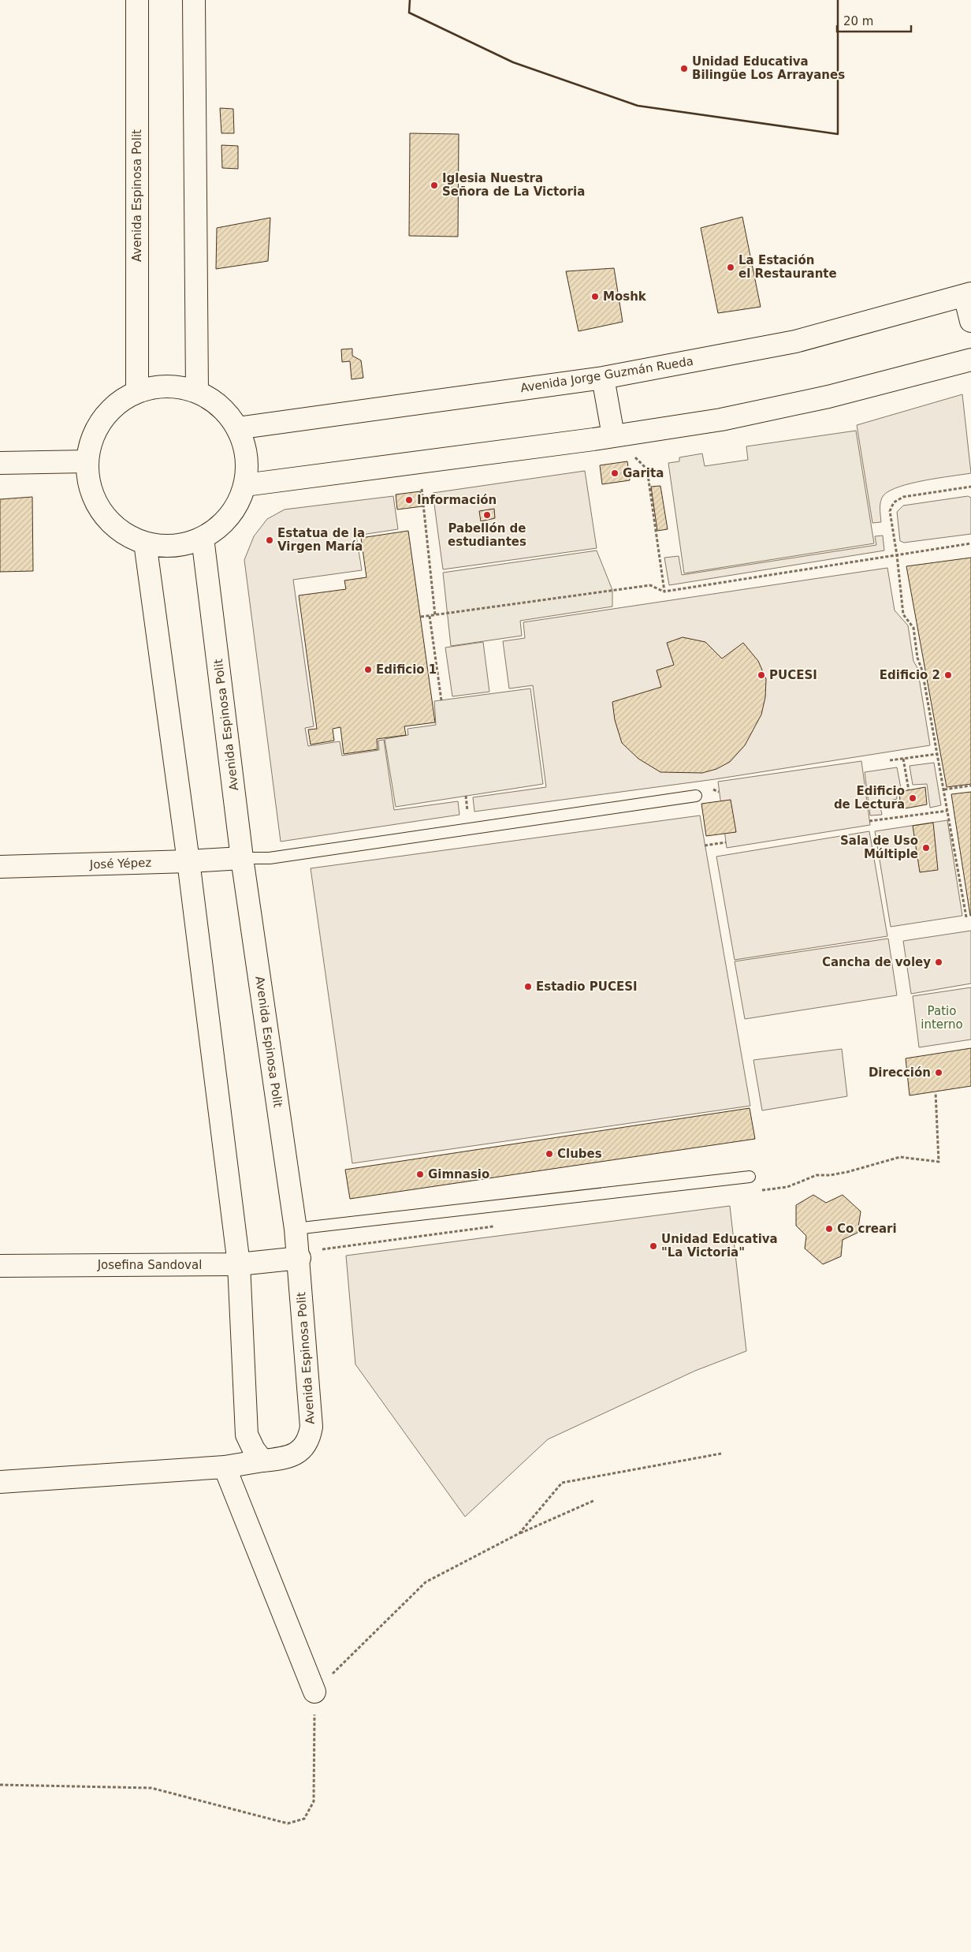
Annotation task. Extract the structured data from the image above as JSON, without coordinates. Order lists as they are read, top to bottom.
{
  "streets": {
    "street": [
      "Avenida Espinosa Polit",
      "Avenida Jorge Guzmán Rueda",
      "José Yépez",
      "Josefina Sandoval"
    ]
  },
  "crossings": [
    ["Avenida Espinosa Polit", "José Yépez"],
    ["Avenida Espinosa Polit", "Josefina Sandoval"]
  ],
  "parks": ["Patio interno"],
  "places": [
    "Unidad Educativa Bilingüe Los Arrayanes",
    "Iglesia Nuestra Señora de La Victoria",
    "La Estación el Restaurante",
    "Moshk",
    "Garita",
    "Información",
    "Pabellón de estudiantes",
    "Estatua de la Virgen María",
    "Edificio 1",
    "PUCESI",
    "Edificio 2",
    "Edificio de Lectura",
    "Sala de Uso Múltiple",
    "Cancha de voley",
    "Estadio PUCESI",
    "Dirección",
    "Clubes",
    "Gimnasio",
    "Co creari",
    "Unidad Educativa \"La Victoria\""
  ],
  "scale_bar": "20 m"
}
